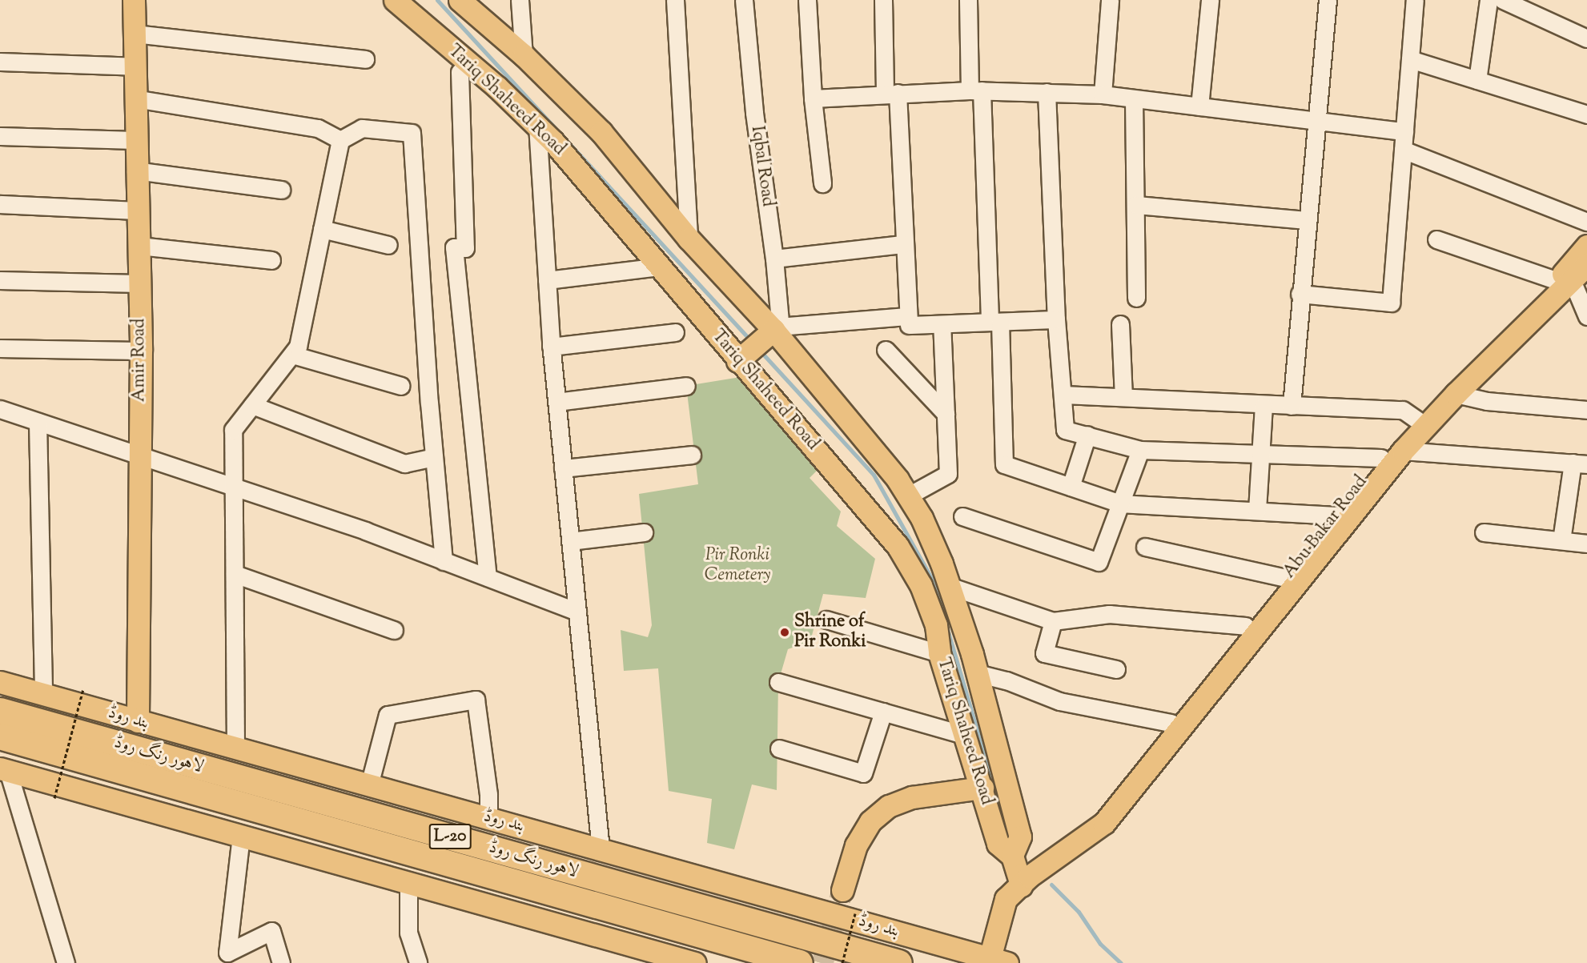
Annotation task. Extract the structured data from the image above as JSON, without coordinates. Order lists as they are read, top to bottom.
{
  "streets": {
    "highway": ["لاہور رنگ روڈ", "L-20"],
    "main road": [
      "Tariq Shaheed Road",
      "Amir Road",
      "Abu Bakar Road",
      "بند روڈ"
    ],
    "street": ["Iqbal Road"]
  },
  "crossings": [
    ["Tariq Shaheed Road", "Iqbal Road"],
    ["Tariq Shaheed Road", "Abu Bakar Road"],
    ["Amir Road", "بند روڈ"],
    ["Abu Bakar Road", "بند روڈ"]
  ],
  "parks": ["Pir Ronki Cemetery"],
  "places": ["Shrine of Pir Ronki"]
}
